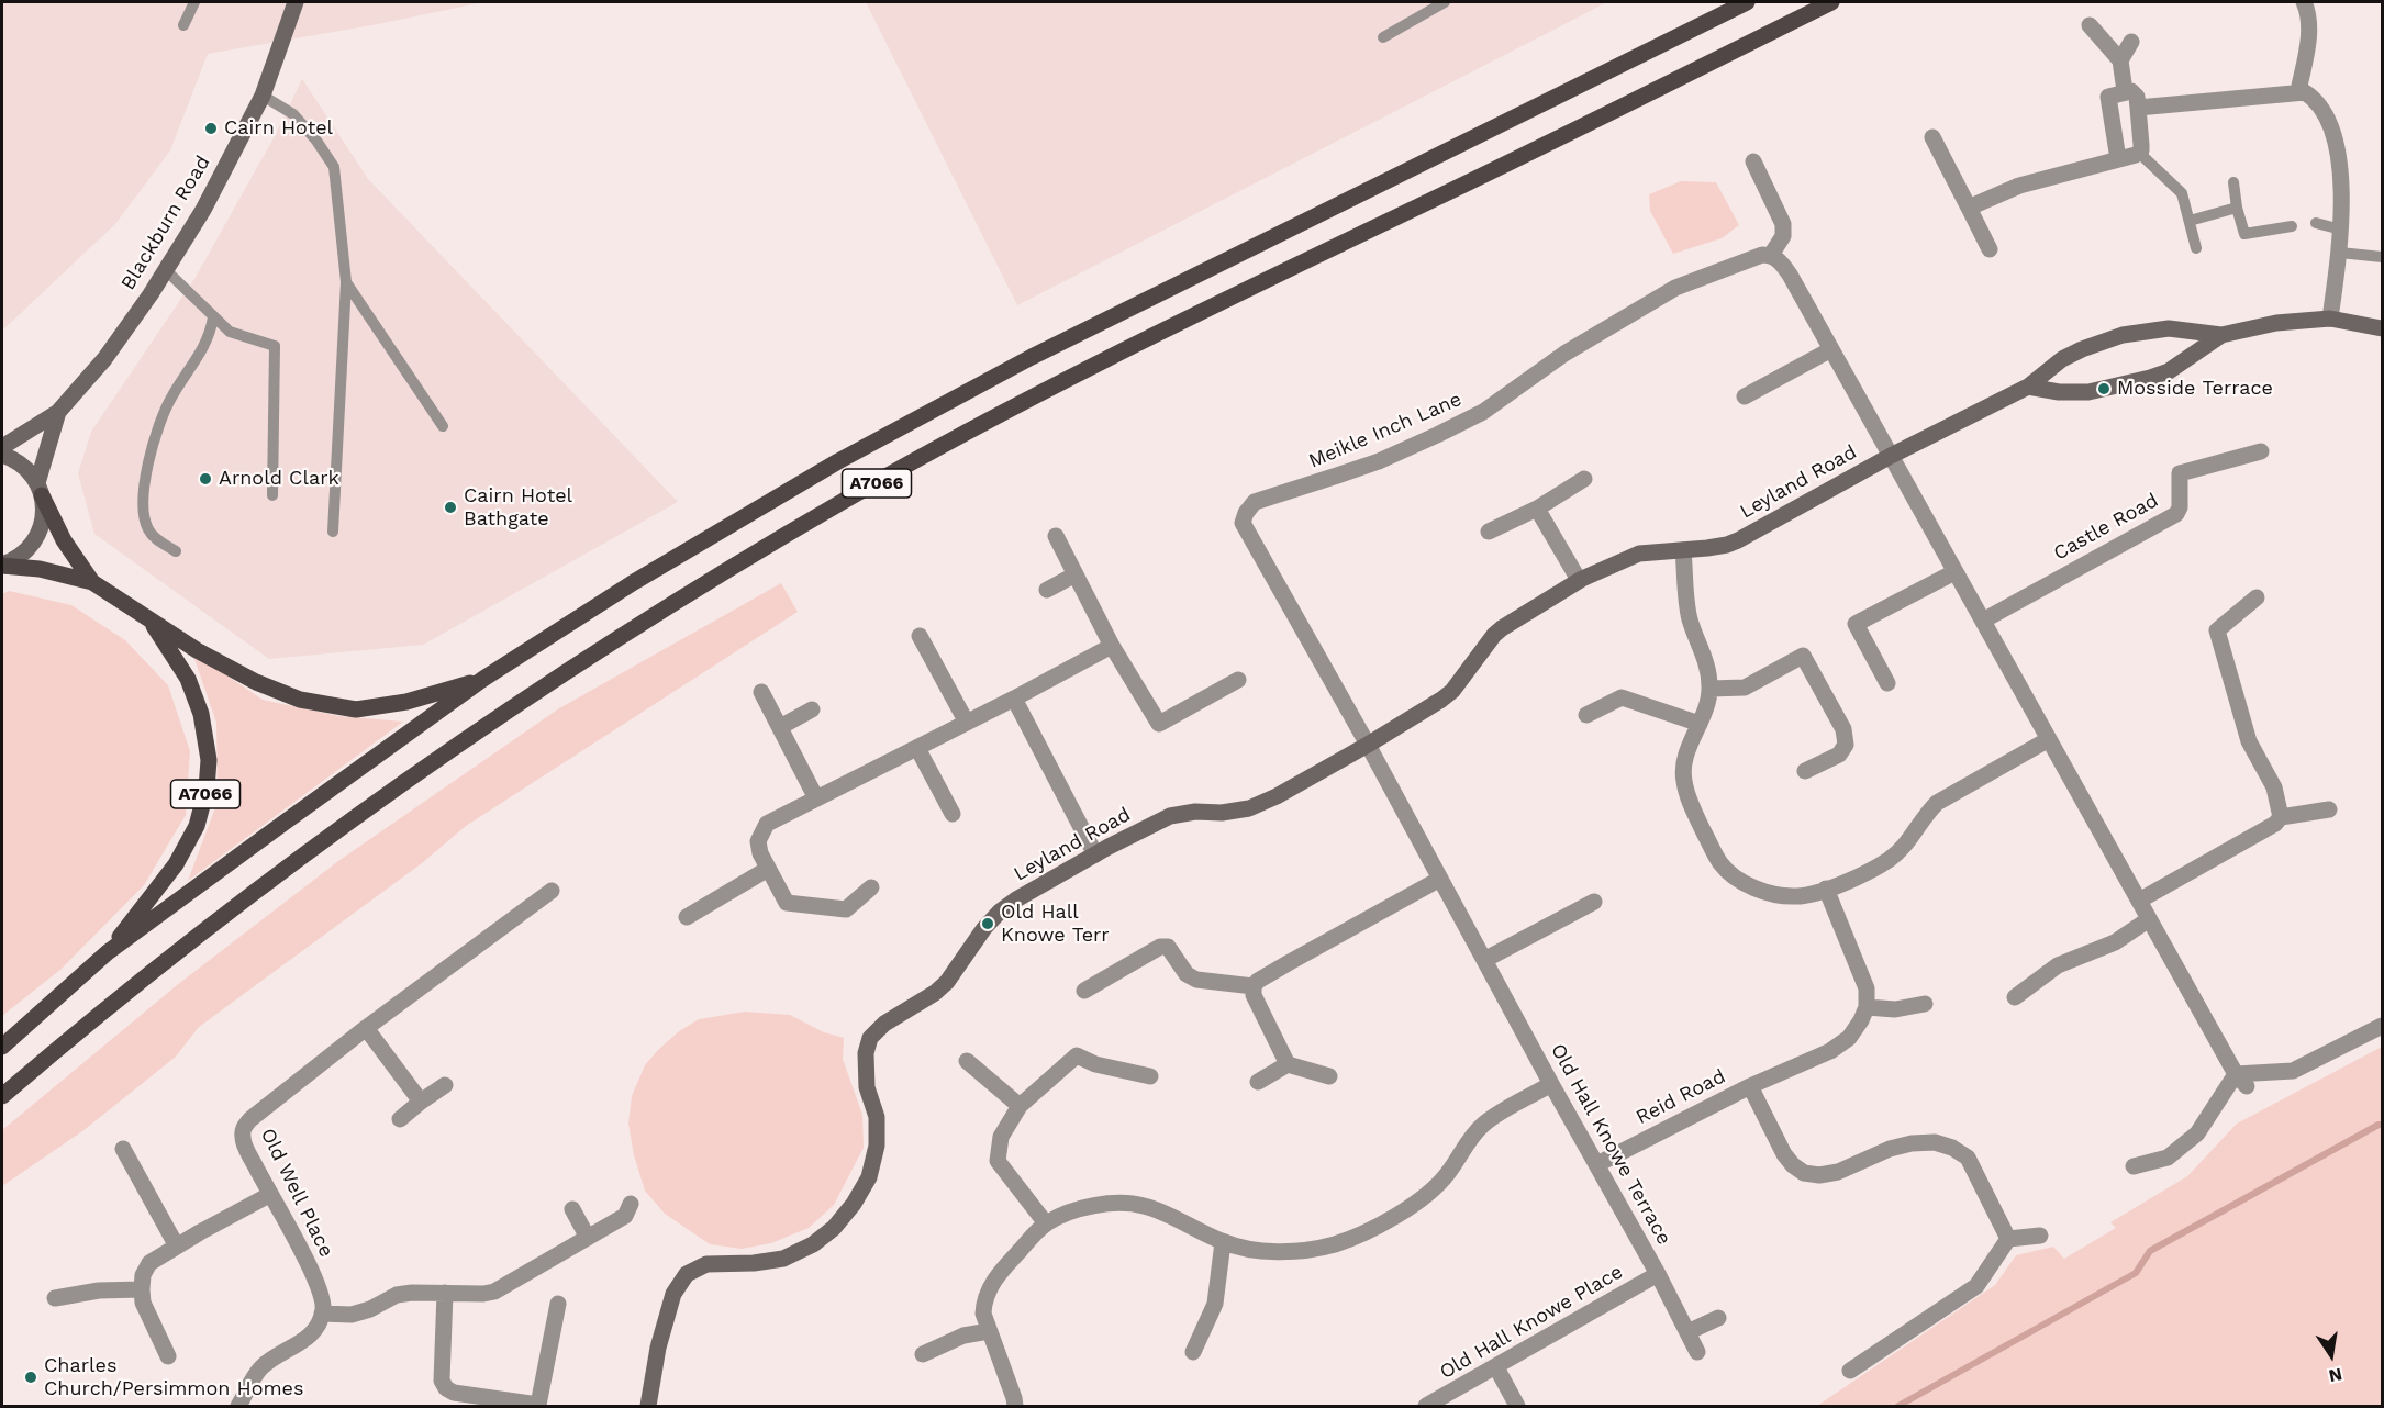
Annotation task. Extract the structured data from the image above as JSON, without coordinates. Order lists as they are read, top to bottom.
{
  "streets": {
    "main road": ["A7066"],
    "street": [
      "Blackburn Road",
      "Meikle Inch Lane",
      "Leyland Road",
      "Castle Road",
      "Reid Road",
      "Old Hall Knowe Terrace",
      "Old Well Place",
      "Old Hall Knowe Place"
    ]
  },
  "crossings": [
    ["Blackburn Road", "A7066"],
    ["Meikle Inch Lane", "Leyland Road"],
    ["Meikle Inch Lane", "Old Hall Knowe Terrace"],
    ["Leyland Road", "Old Hall Knowe Terrace"],
    ["Reid Road", "Old Hall Knowe Terrace"],
    ["Old Hall Knowe Terrace", "Old Hall Knowe Place"]
  ],
  "places": [
    "Cairn Hotel",
    "Mosside Terrace",
    "Arnold Clark",
    "Cairn Hotel Bathgate",
    "Old Hall Knowe Terr",
    "Charles Church/Persimmon Homes"
  ],
  "north": "bottom"
}
